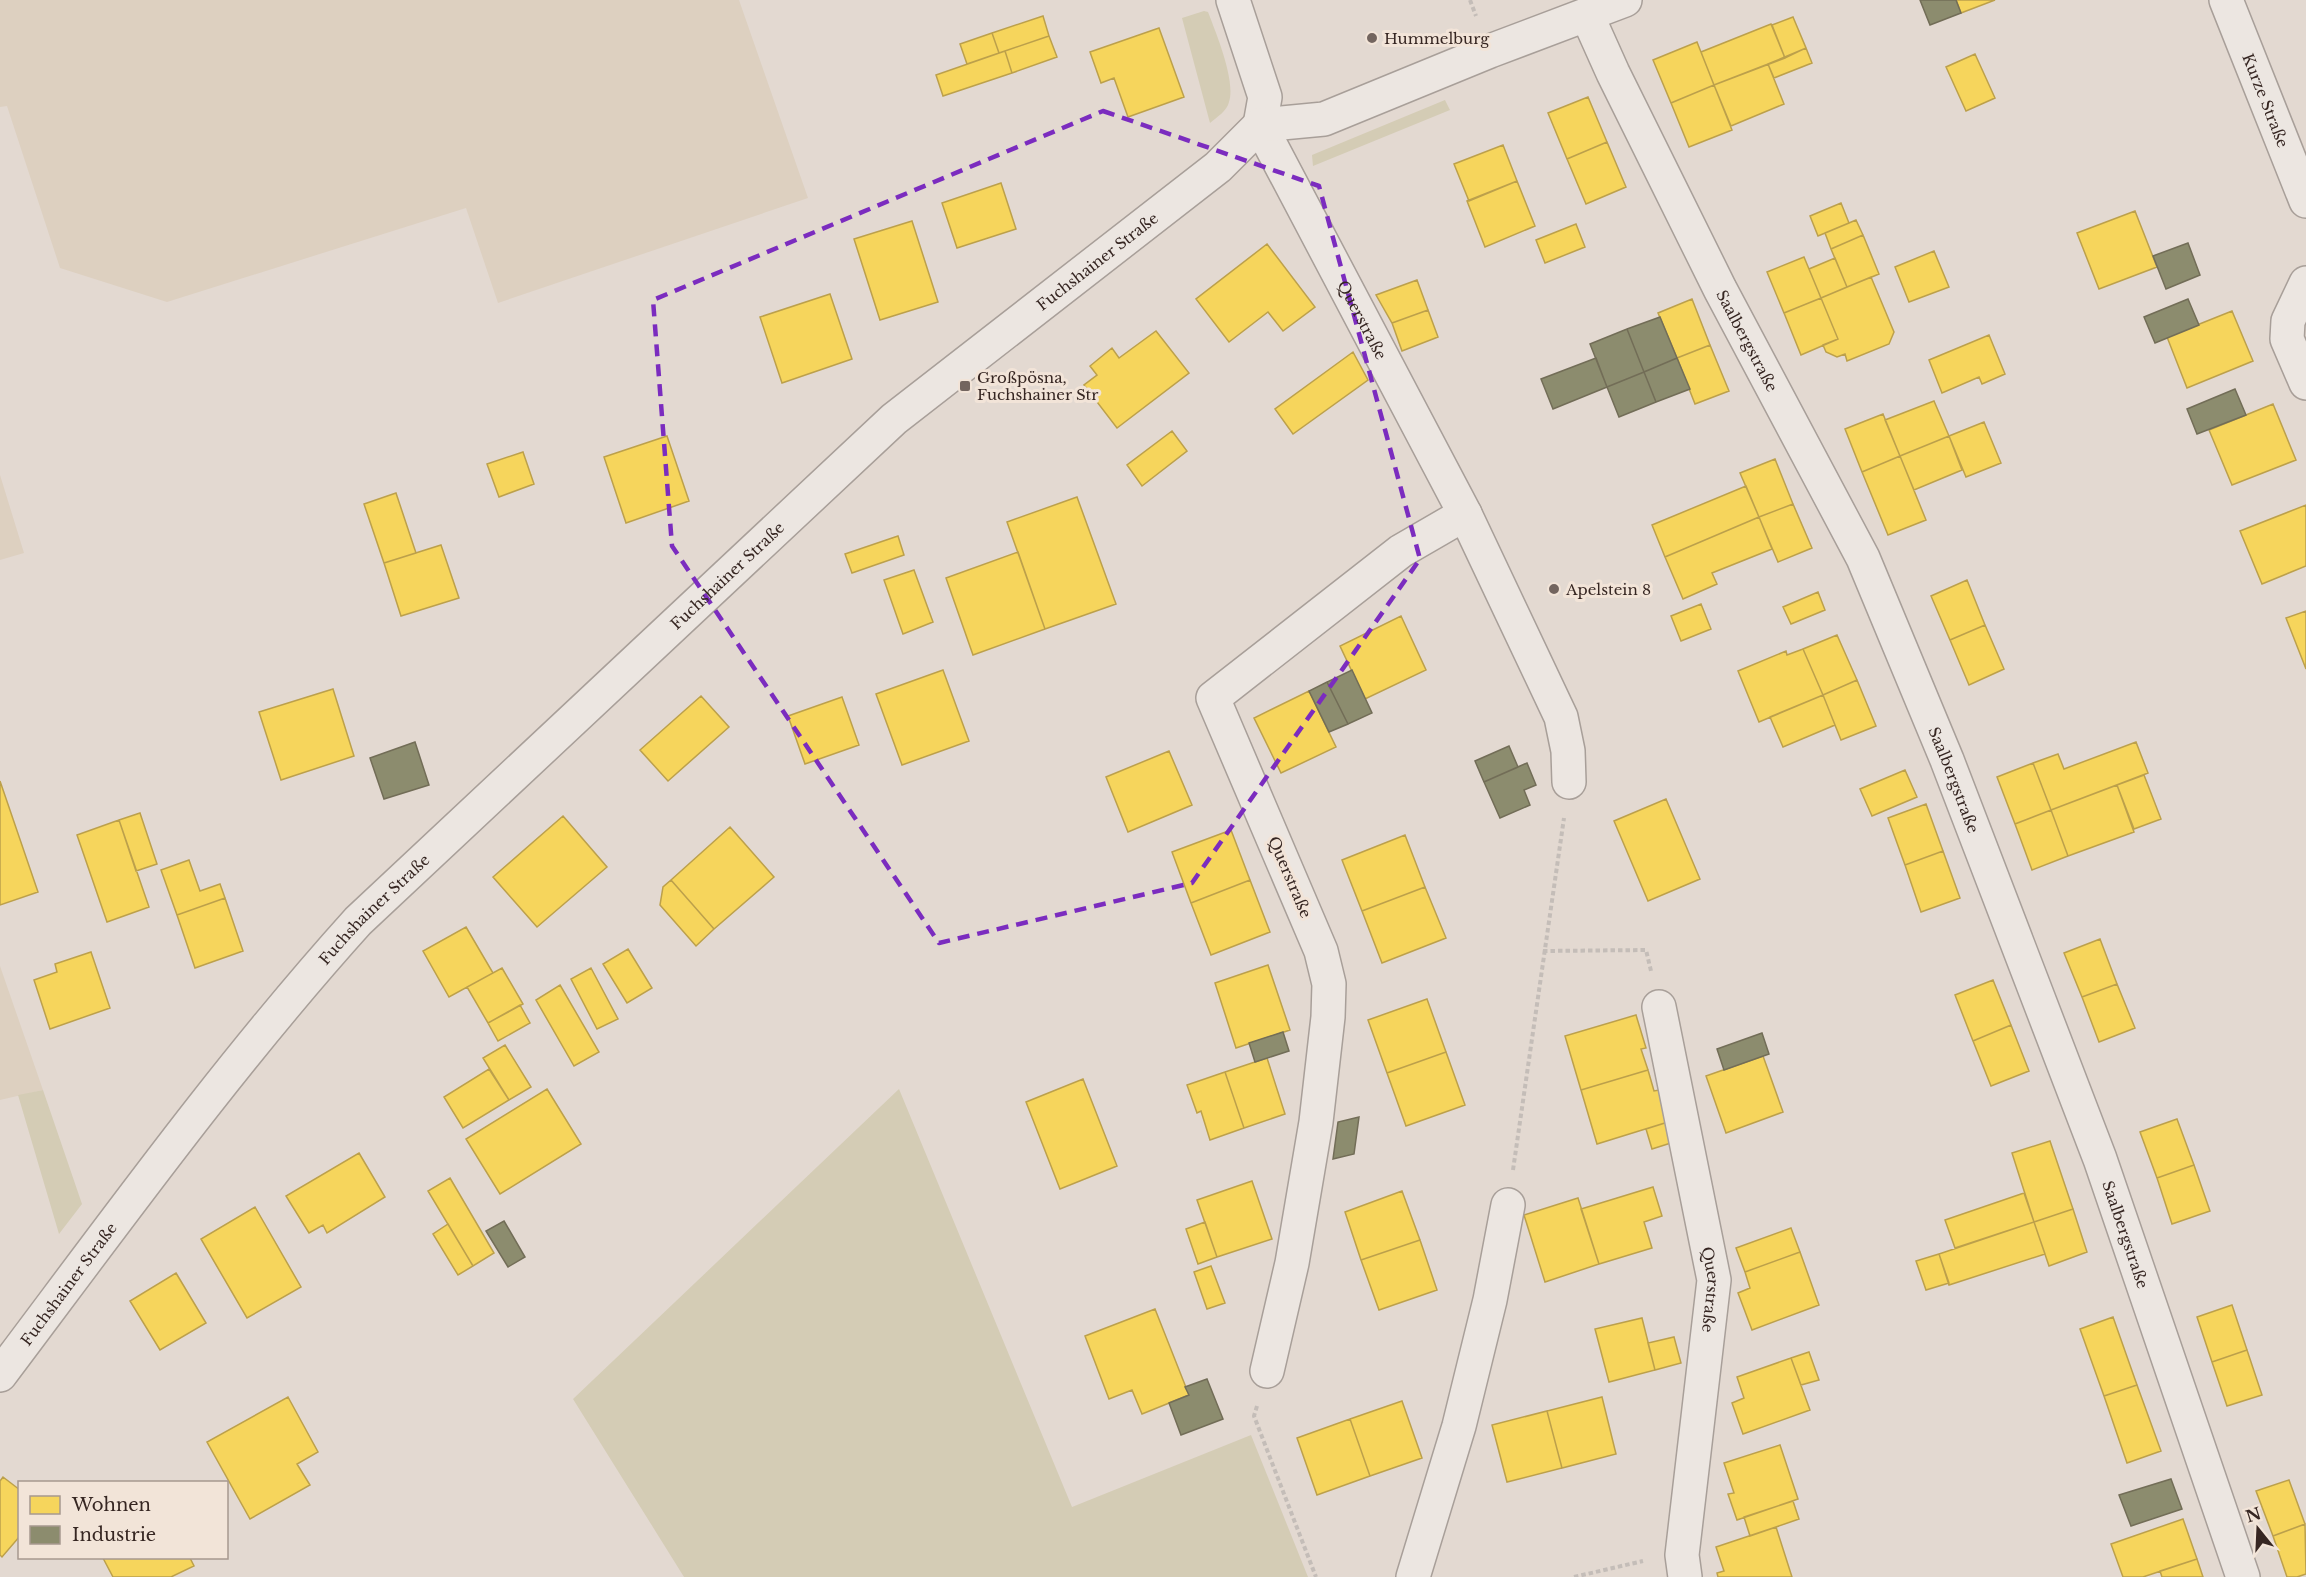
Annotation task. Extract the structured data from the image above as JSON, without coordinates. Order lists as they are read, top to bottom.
{
  "streets": {
    "street": [
      "Kurze Straße",
      "Fuchshainer Straße",
      "Querstraße",
      "Saalbergstraße"
    ]
  },
  "crossings": [
    ["Fuchshainer Straße", "Querstraße"]
  ],
  "places": {
    "other": ["Hummelburg", "Apelstein 8"],
    "transit": ["Großpösna, Fuchshainer Str"]
  },
  "legend": ["Wohnen", "Industrie"],
  "north": "top"
}
